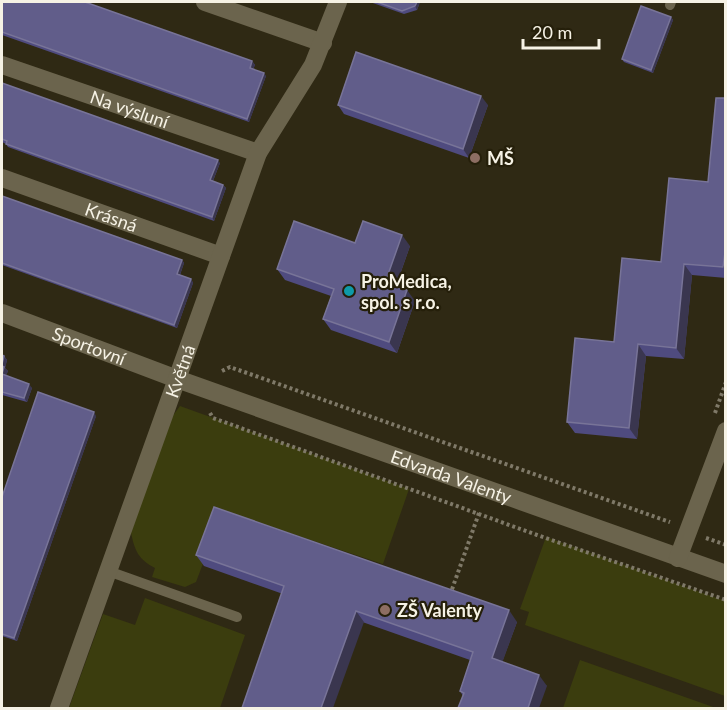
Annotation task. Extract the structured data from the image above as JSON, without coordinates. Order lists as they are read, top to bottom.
{
  "streets": {
    "street": [
      "Na výsluní",
      "Krásná",
      "Sportovní",
      "Květná",
      "Edvarda Valenty"
    ]
  },
  "crossings": [
    ["Na výsluní", "Květná"],
    ["Krásná", "Květná"],
    ["Sportovní", "Květná"],
    ["Sportovní", "Edvarda Valenty"],
    ["Květná", "Edvarda Valenty"]
  ],
  "places": ["MŠ", "ProMedica, spol. s r.o.", "ZŠ Valenty"],
  "scale_bar": "20 m"
}
